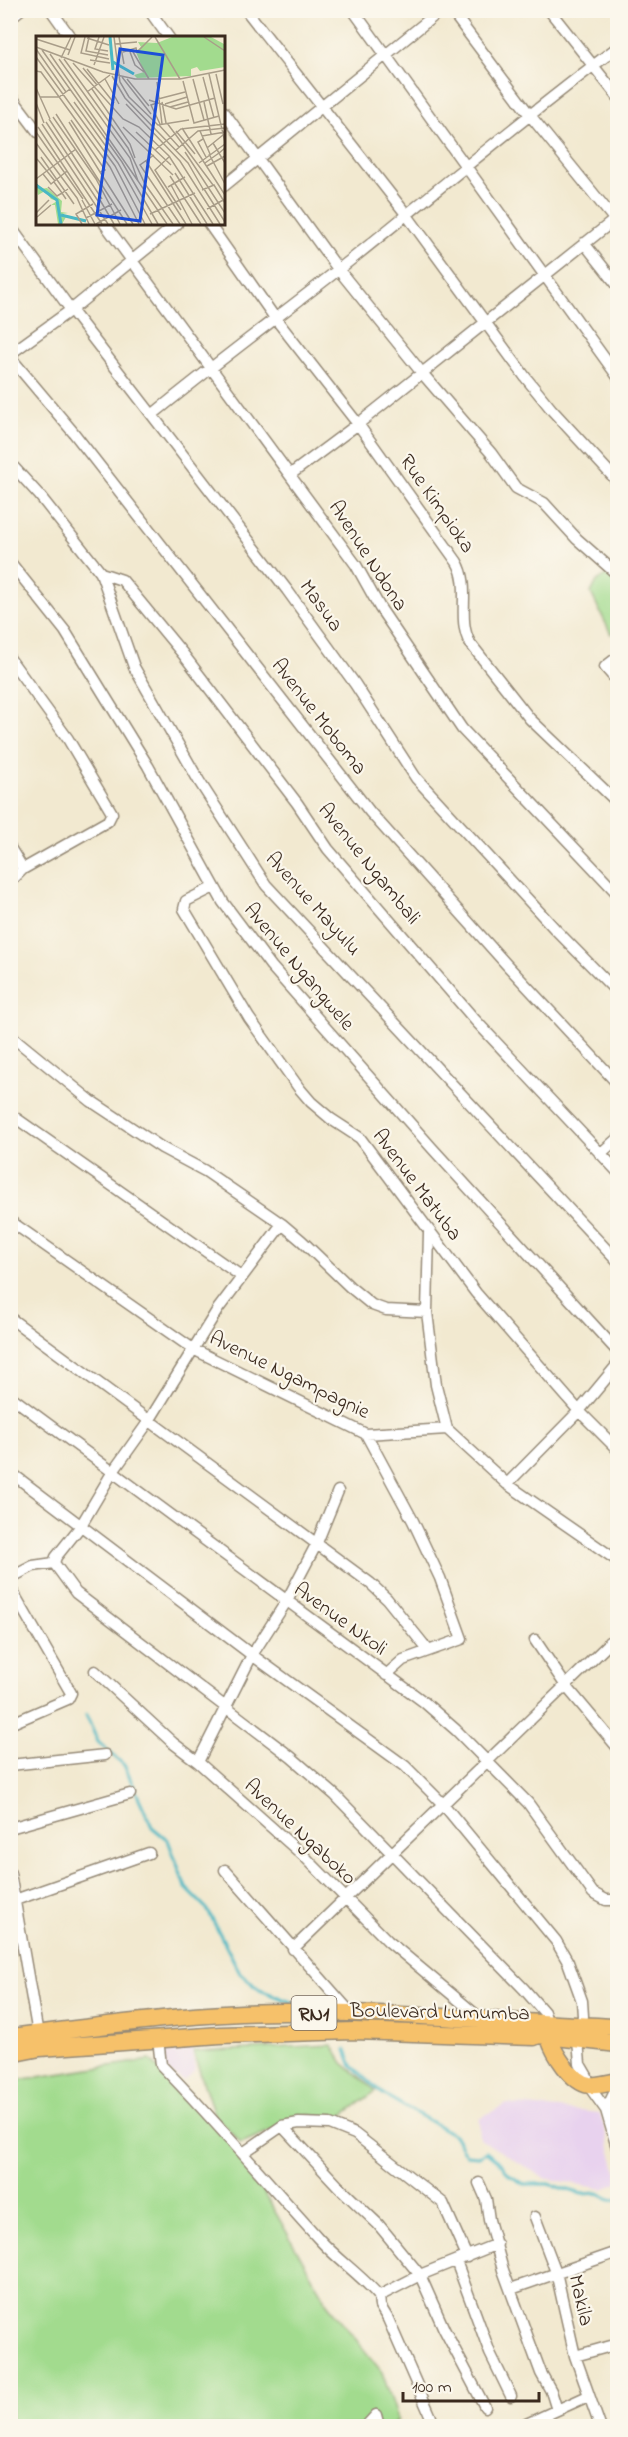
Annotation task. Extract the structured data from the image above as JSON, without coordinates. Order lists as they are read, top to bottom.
{
  "streets": {
    "highway": ["Boulevard Lumumba", "RN1"],
    "street": [
      "Rue Kimpioka",
      "Avenue Ndona",
      "Masua",
      "Avenue Moboma",
      "Avenue Ngambali",
      "Avenue Mayulu",
      "Avenue Ngangwele",
      "Avenue Matuba",
      "Avenue Ngampagnie",
      "Avenue Nkoli",
      "Avenue Ngaboko",
      "Makila"
    ]
  },
  "crossings": [
    ["Avenue Ngambali", "Avenue Mayulu"],
    ["Avenue Ngangwele", "Avenue Matuba"],
    ["Avenue Ngaboko", "Boulevard Lumumba"]
  ],
  "scale_bar": "100 m"
}
